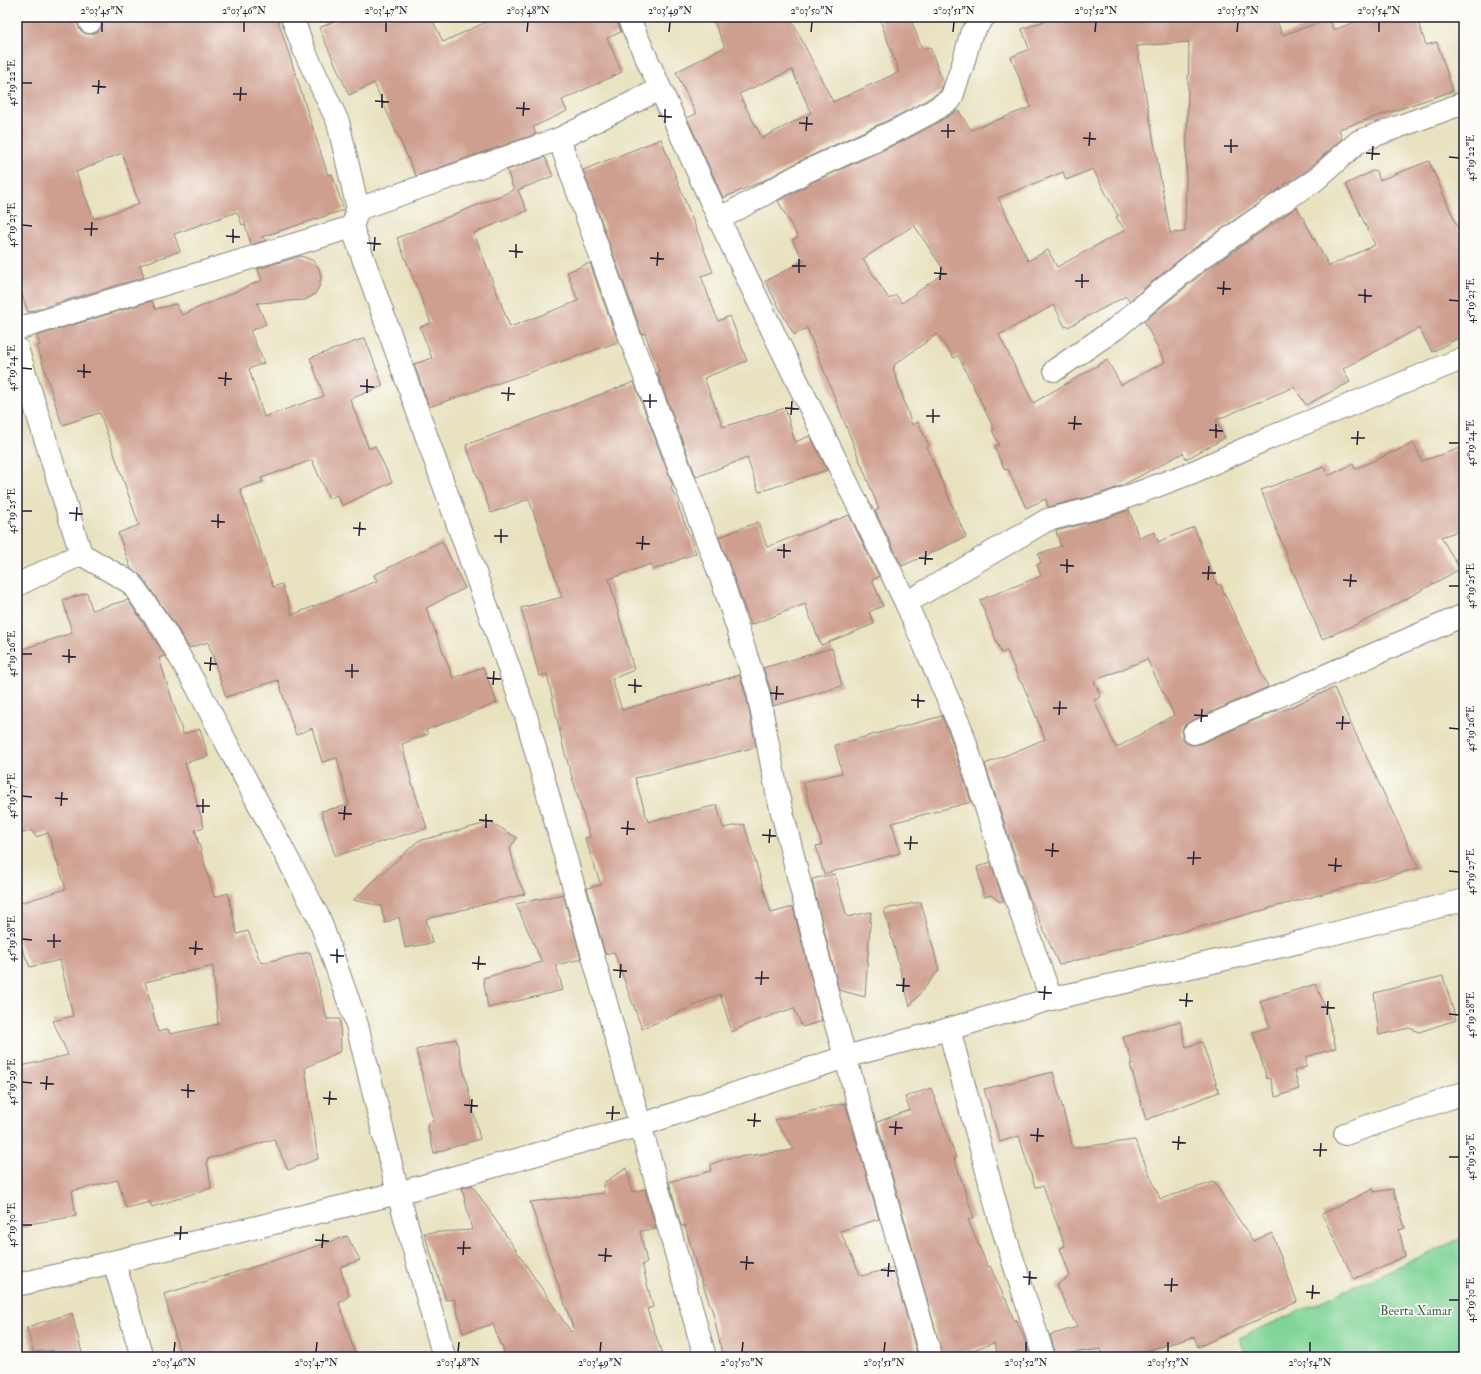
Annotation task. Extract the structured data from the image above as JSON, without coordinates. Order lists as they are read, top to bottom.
{
  "parks": ["Beerta Xamar"],
  "coordinates": [
    "2°03'45\"N",
    "2°03'46\"N",
    "2°03'47\"N",
    "2°03'48\"N",
    "2°03'49\"N",
    "2°03'50\"N",
    "2°03'51\"N",
    "2°03'52\"N",
    "2°03'53\"N",
    "2°03'54\"N",
    "45°19'22\"E",
    "45°19'23\"E",
    "45°19'24\"E",
    "45°19'25\"E",
    "45°19'26\"E",
    "45°19'27\"E",
    "45°19'28\"E",
    "45°19'29\"E",
    "45°19'30\"E"
  ]
}
